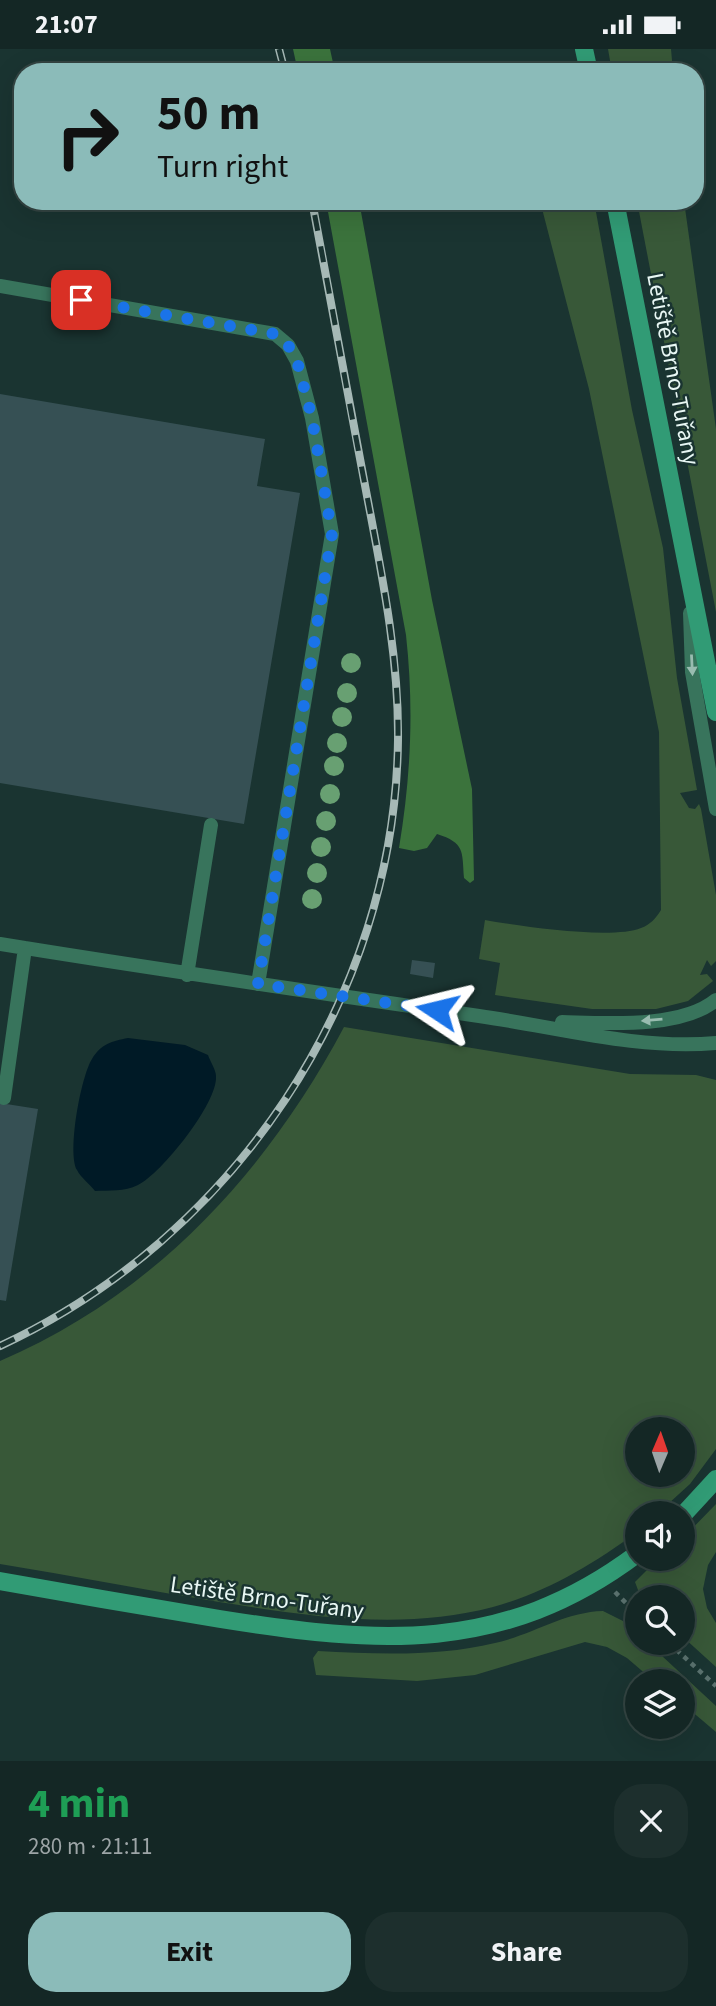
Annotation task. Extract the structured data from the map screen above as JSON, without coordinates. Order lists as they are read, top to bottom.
{
  "streets": {
    "street": ["Letiště Brno-Tuřany"]
  },
  "north": "top",
  "page": {
    "status": "21:07",
    "turn": ["50 m", "Turn right"],
    "heading": ["4 min", "280 m · 21:11"],
    "buttons": ["Exit", "Share"]
  }
}
